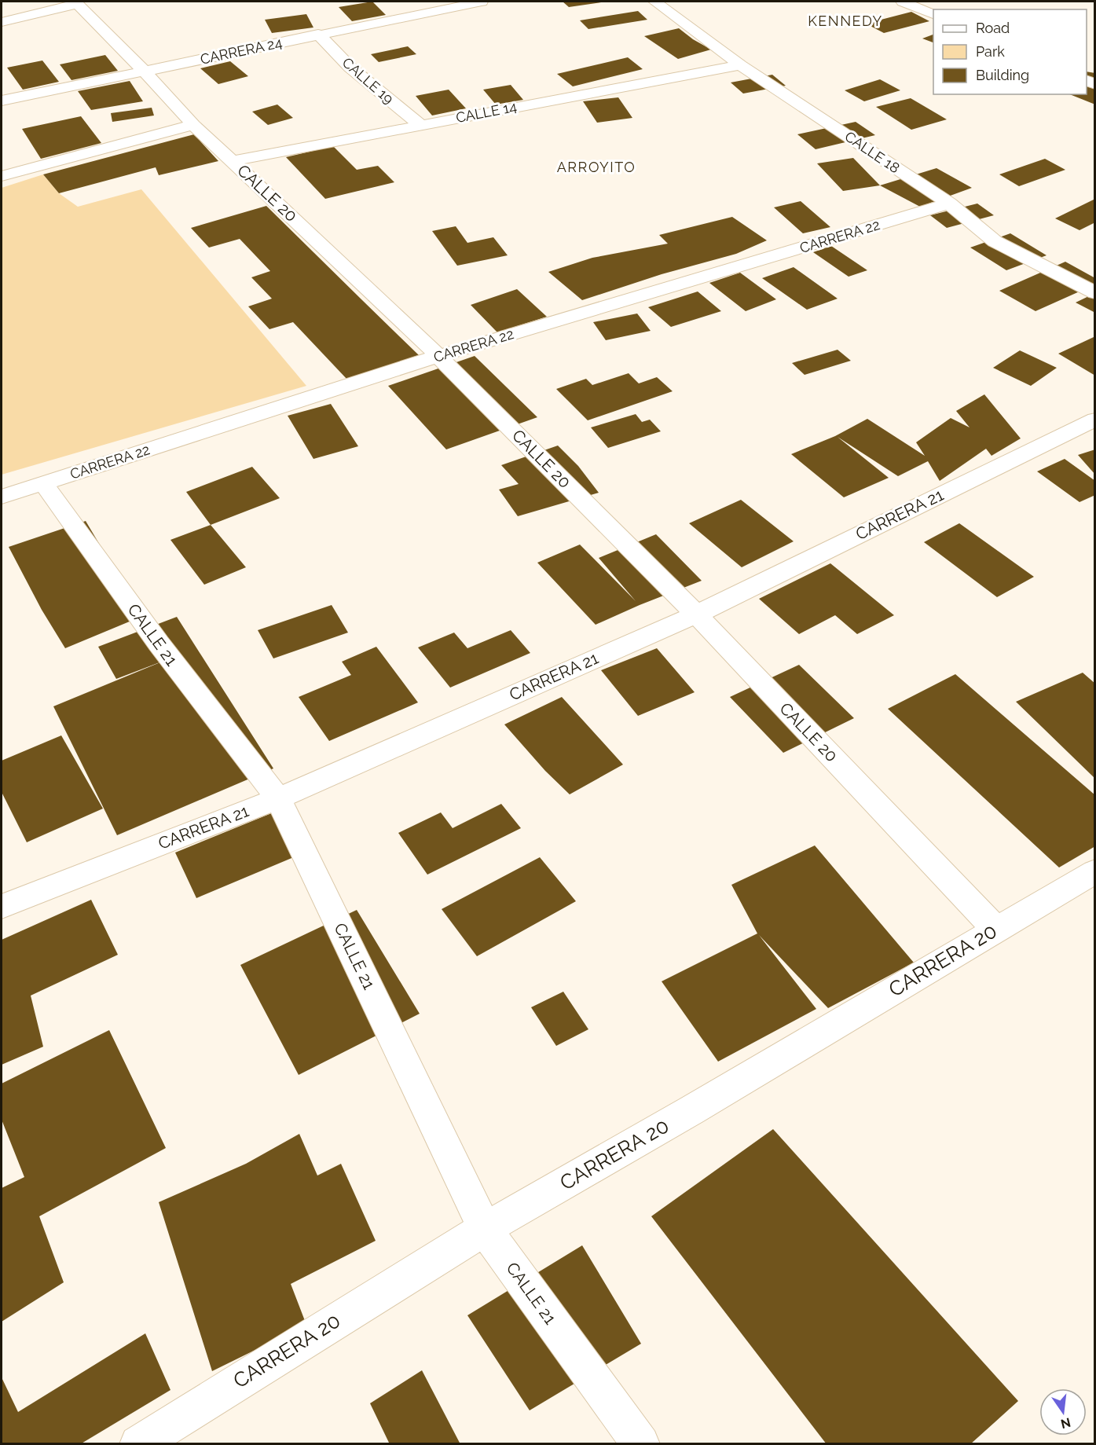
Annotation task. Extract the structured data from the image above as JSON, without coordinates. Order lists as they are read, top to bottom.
{
  "streets": {
    "street": [
      "CARRERA 24",
      "CALLE 19",
      "CALLE 14",
      "CALLE 18",
      "CALLE 20",
      "CARRERA 22",
      "CARRERA 21",
      "CALLE 21",
      "CARRERA 20"
    ]
  },
  "crossings": [
    ["CARRERA 24", "CALLE 19"],
    ["CARRERA 24", "CALLE 20"],
    ["CALLE 19", "CALLE 14"],
    ["CALLE 14", "CALLE 18"],
    ["CALLE 14", "CALLE 20"],
    ["CALLE 18", "CARRERA 22"],
    ["CALLE 20", "CARRERA 22"],
    ["CALLE 20", "CARRERA 21"],
    ["CALLE 20", "CARRERA 20"],
    ["CARRERA 22", "CALLE 21"],
    ["CARRERA 21", "CALLE 21"],
    ["CALLE 21", "CARRERA 20"]
  ],
  "districts": ["KENNEDY", "ARROYITO"],
  "legend": ["Road", "Park", "Building"],
  "north": "bottom"
}
